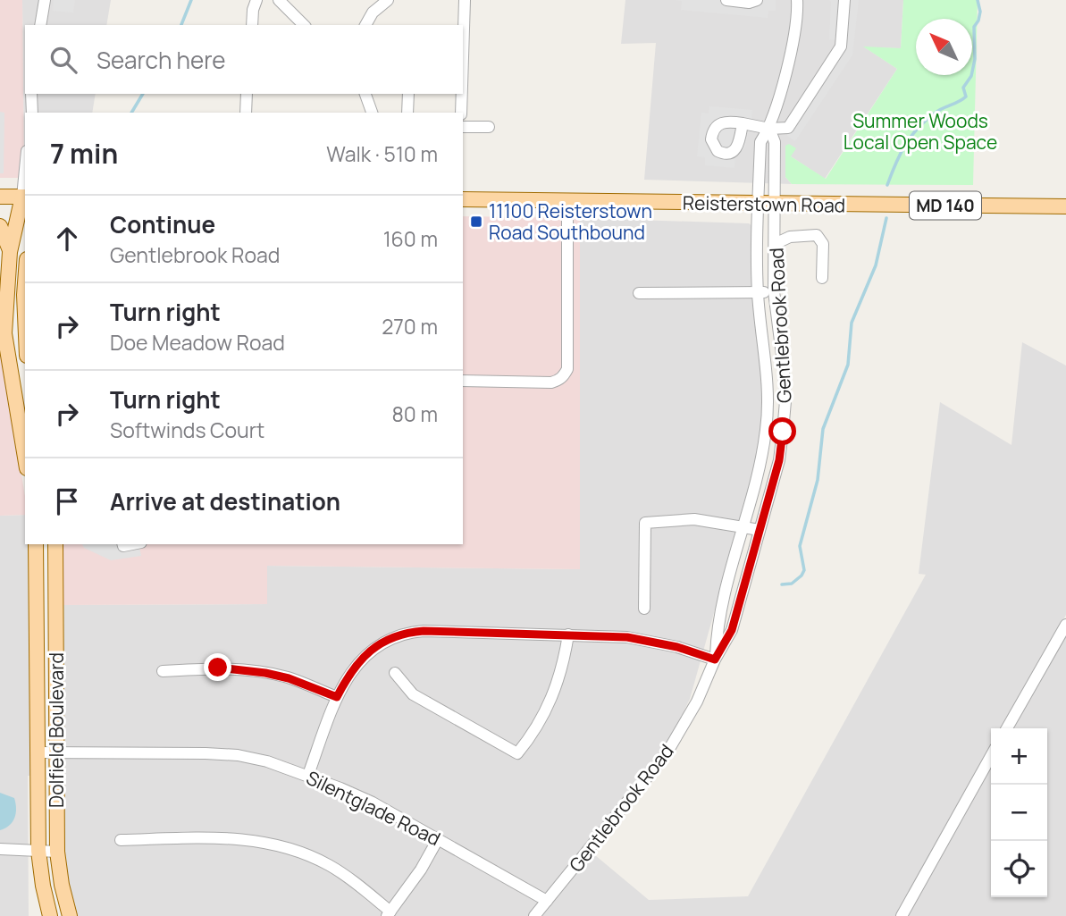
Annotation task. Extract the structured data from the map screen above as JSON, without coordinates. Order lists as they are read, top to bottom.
{
  "streets": {
    "main road": ["Reisterstown Road", "MD 140", "Dolfield Boulevard"],
    "street": ["Gentlebrook Road", "Silentglade Road"]
  },
  "crossings": [
    ["Reisterstown Road", "Gentlebrook Road"],
    ["Gentlebrook Road", "Silentglade Road"],
    ["Dolfield Boulevard", "Silentglade Road"]
  ],
  "parks": ["Summer Woods Local Open Space"],
  "places": {
    "transit": ["11100 Reisterstown Road Southbound"]
  },
  "north": "top left",
  "page": {
    "search": "Search here",
    "heading": ["7 min", "Walk · 510 m"],
    "list": [
      ["Continue", "Gentlebrook Road", "160 m"],
      ["Turn right", "Doe Meadow Road", "270 m"],
      ["Turn right", "Softwinds Court", "80 m"],
      "Arrive at destination"
    ],
    "map_buttons": ["+", "−"]
  }
}
